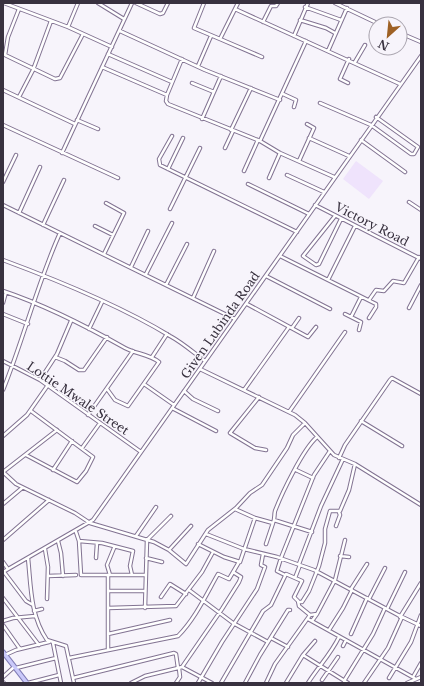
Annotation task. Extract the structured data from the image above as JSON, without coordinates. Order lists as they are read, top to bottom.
{
  "streets": {
    "street": ["Victory Road", "Given Lubinda Road", "Lottie Mwale Street"]
  },
  "crossings": [
    ["Victory Road", "Given Lubinda Road"],
    ["Given Lubinda Road", "Lottie Mwale Street"]
  ],
  "north": "bottom left"
}
